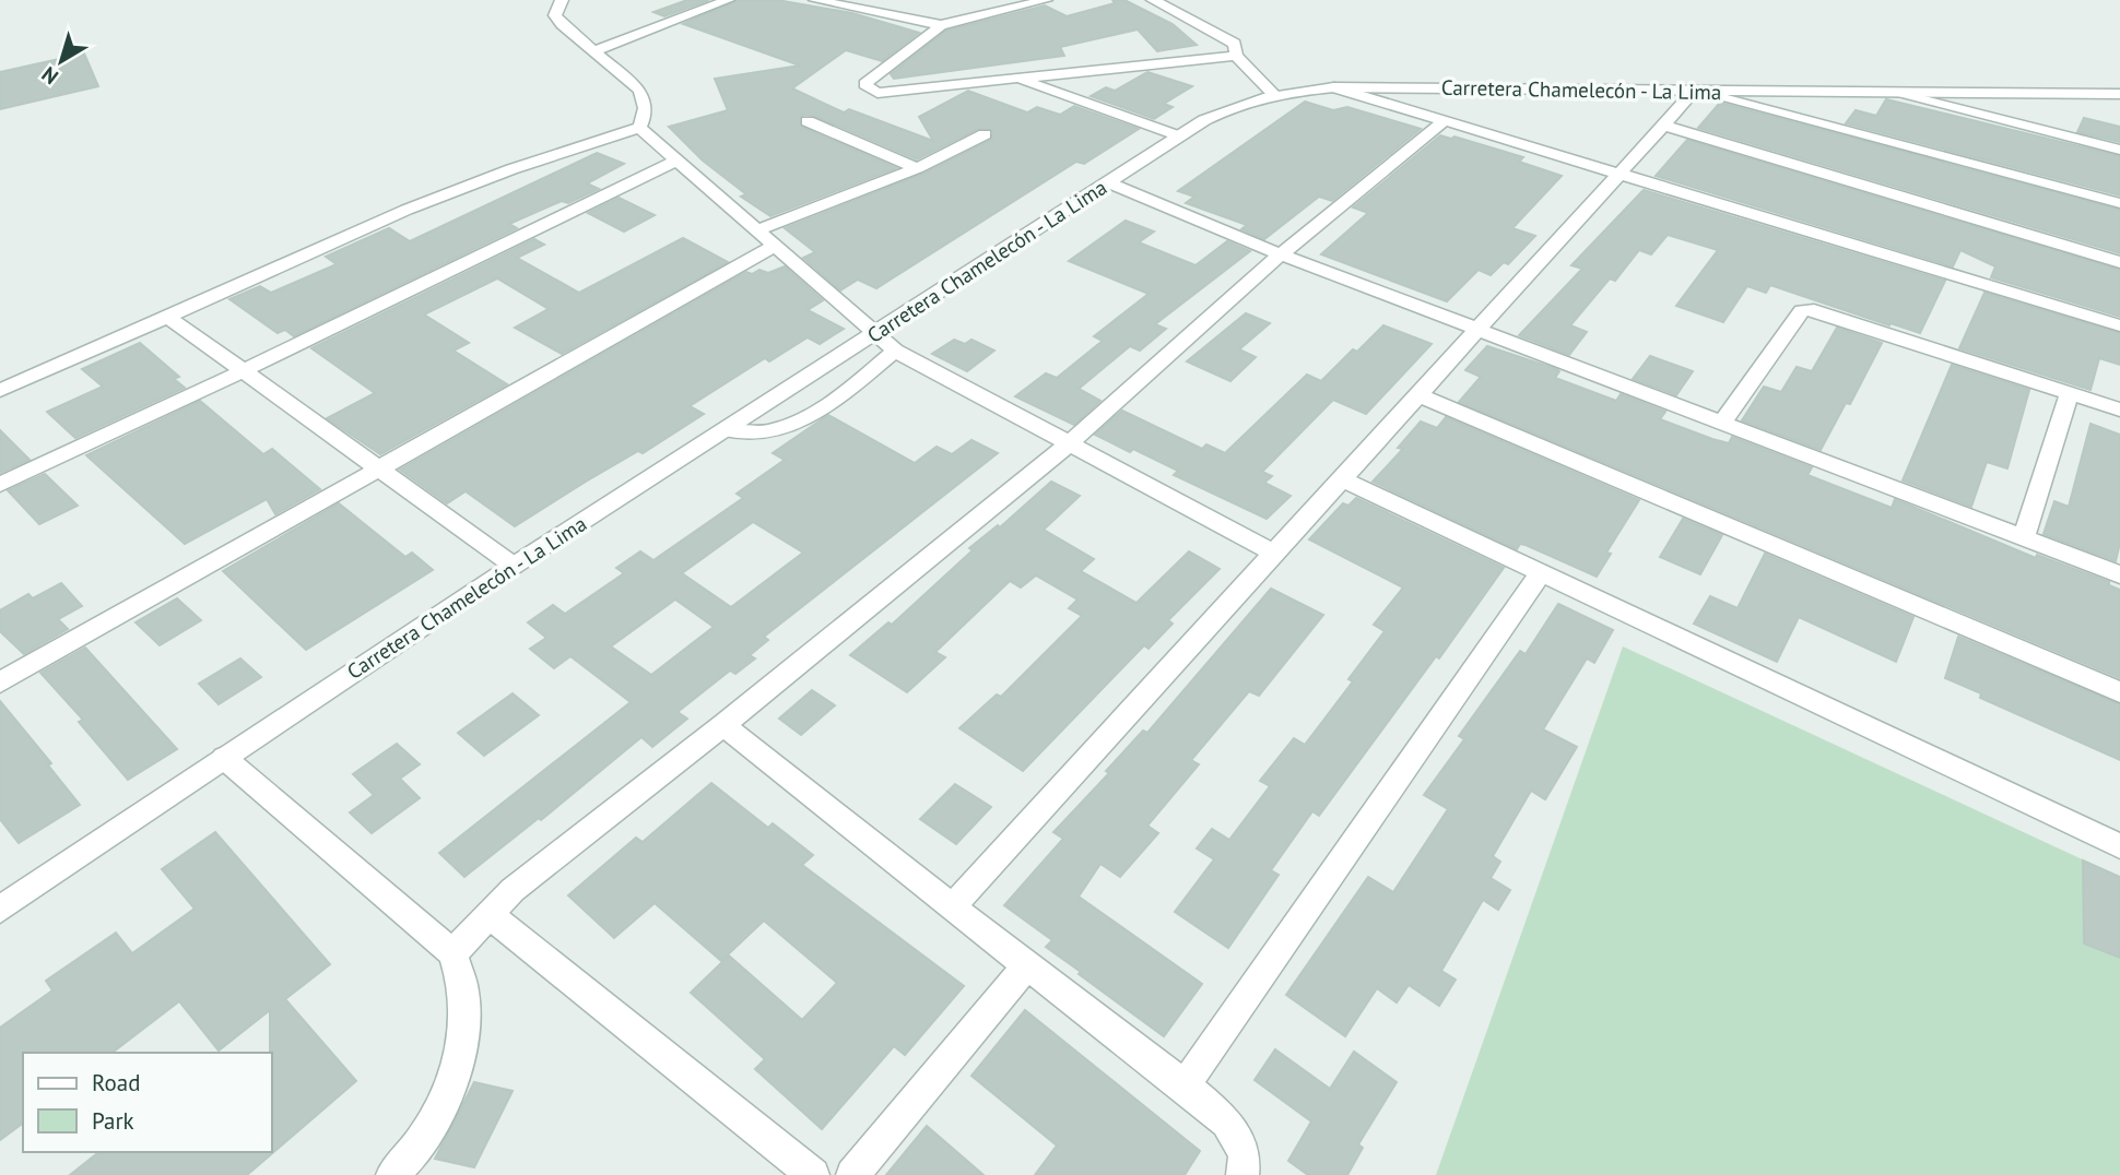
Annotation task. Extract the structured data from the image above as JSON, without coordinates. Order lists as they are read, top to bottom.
{
  "streets": {
    "street": ["Carretera Chamelecón - La Lima"]
  },
  "legend": ["Road", "Park"],
  "north": "bottom left"
}
